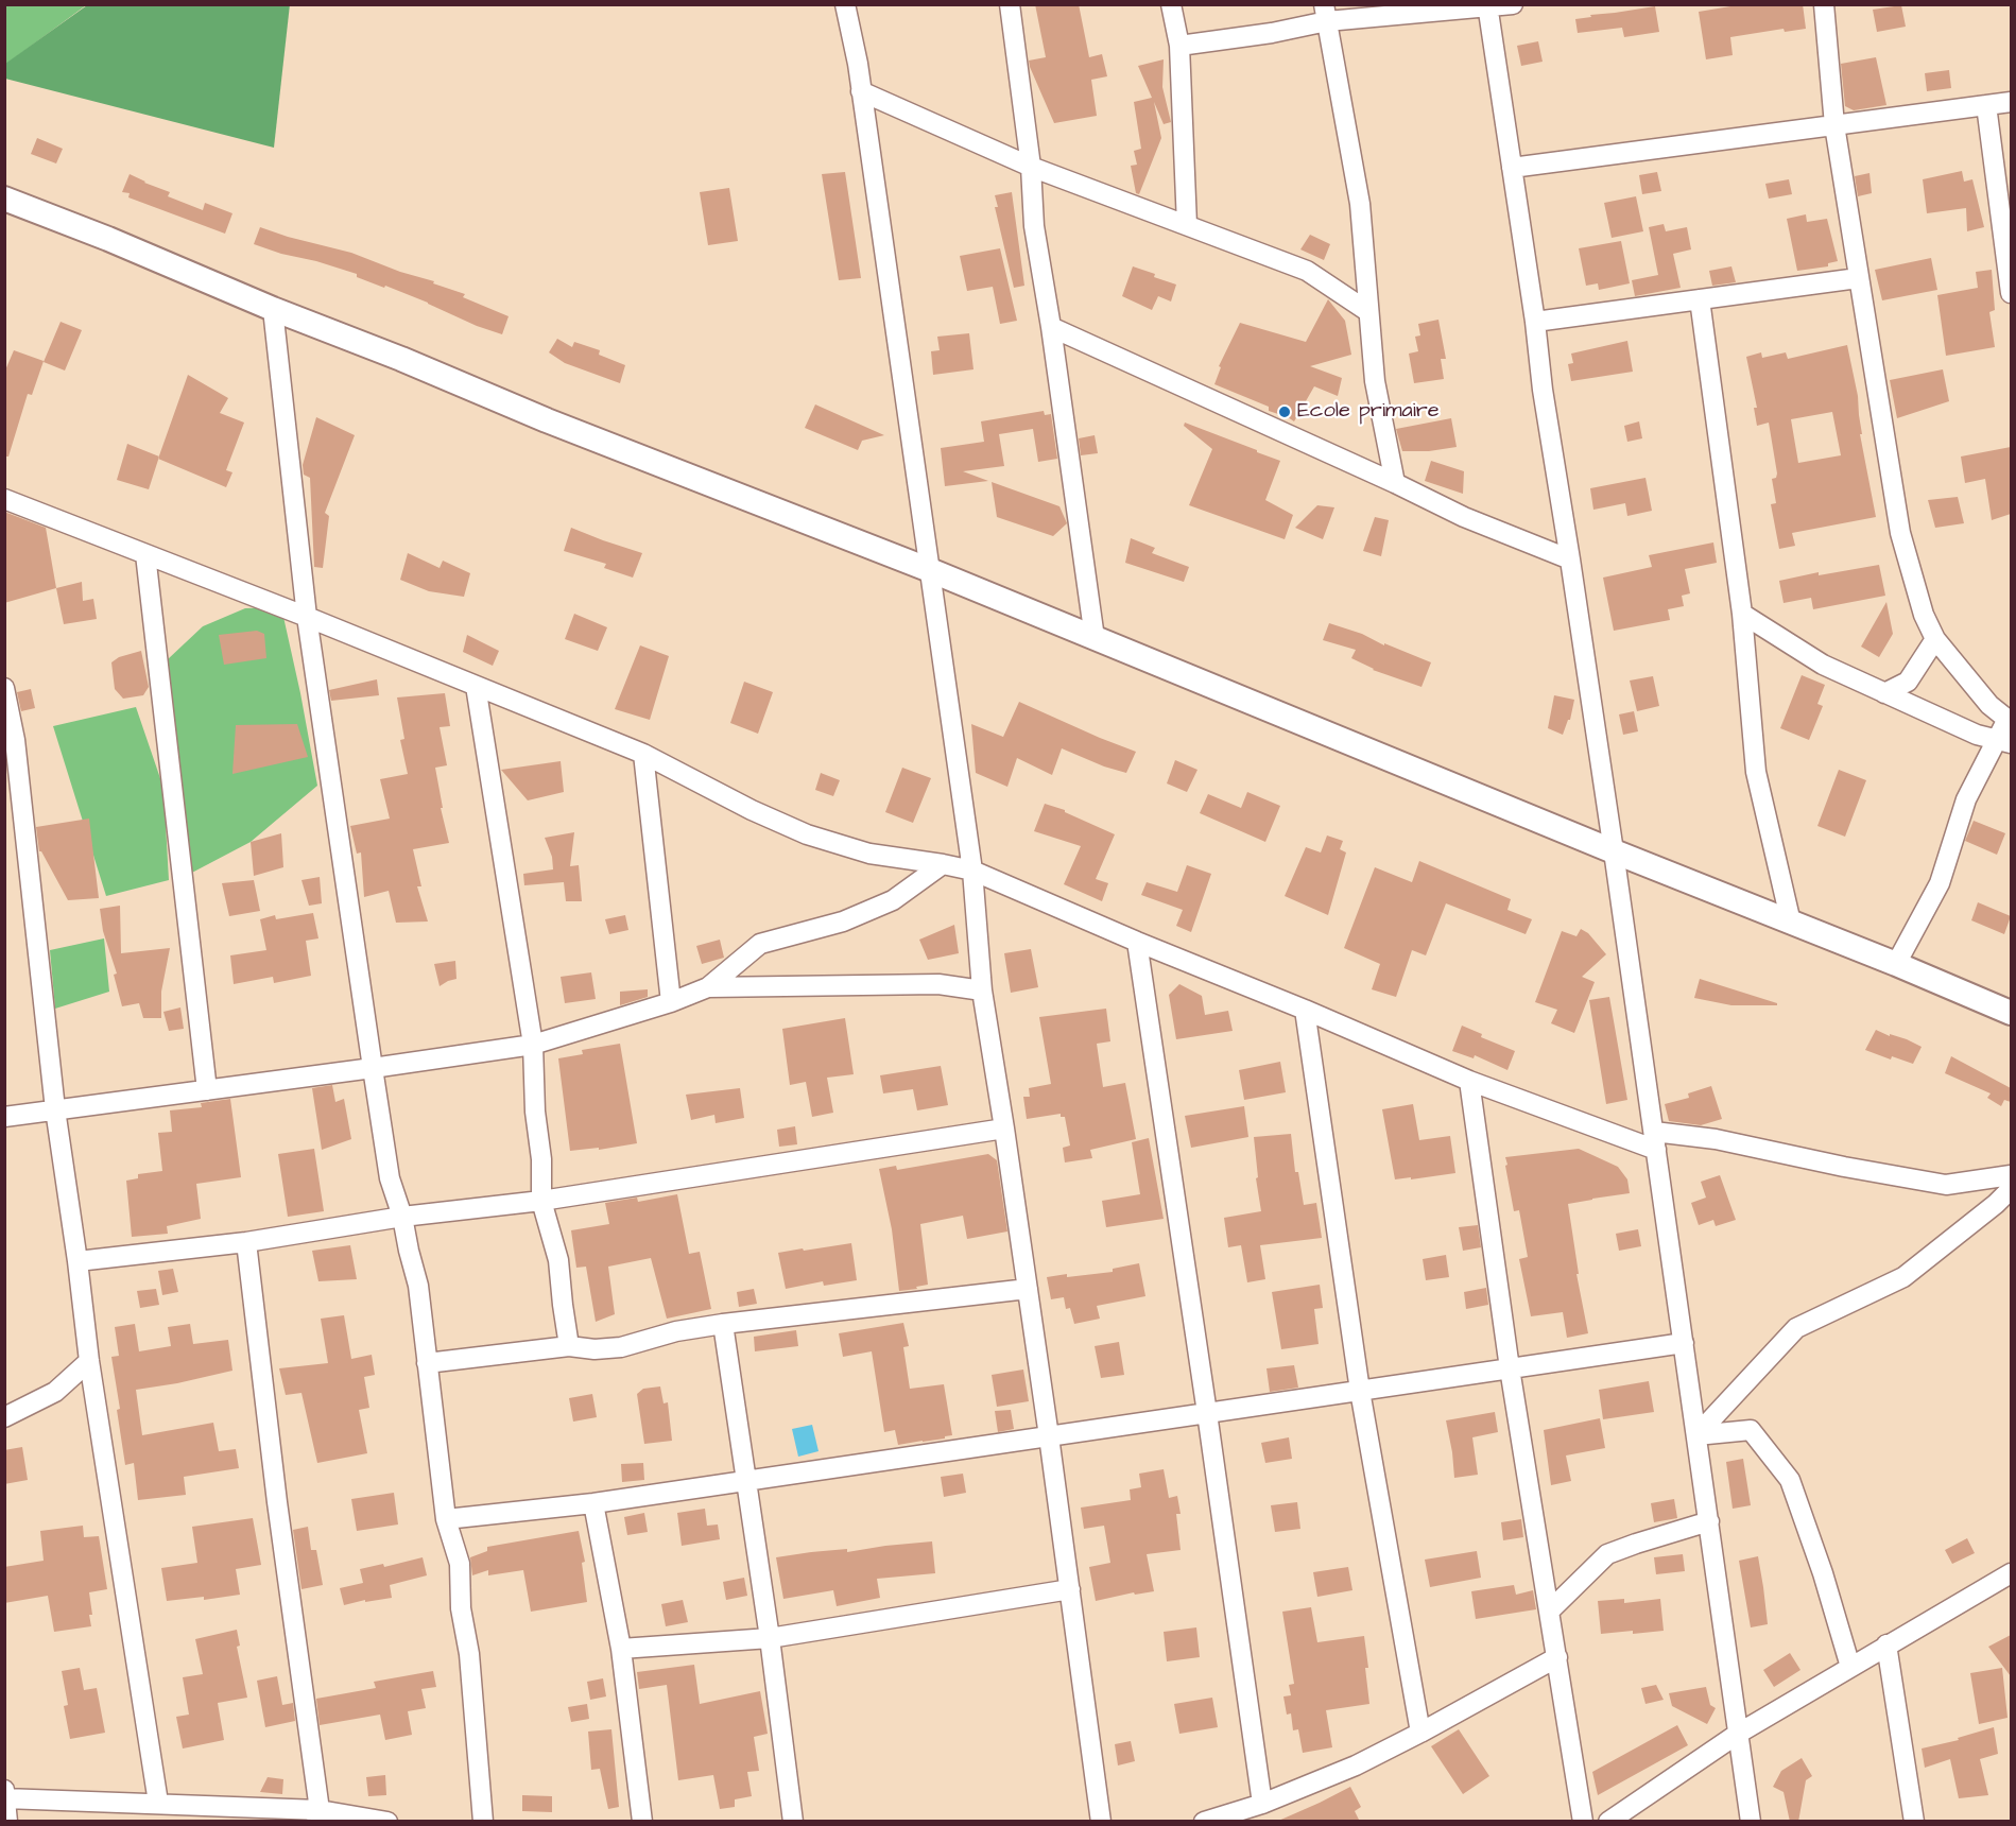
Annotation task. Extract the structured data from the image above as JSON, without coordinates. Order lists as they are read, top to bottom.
{
  "places": ["Ecole primaire"]
}
